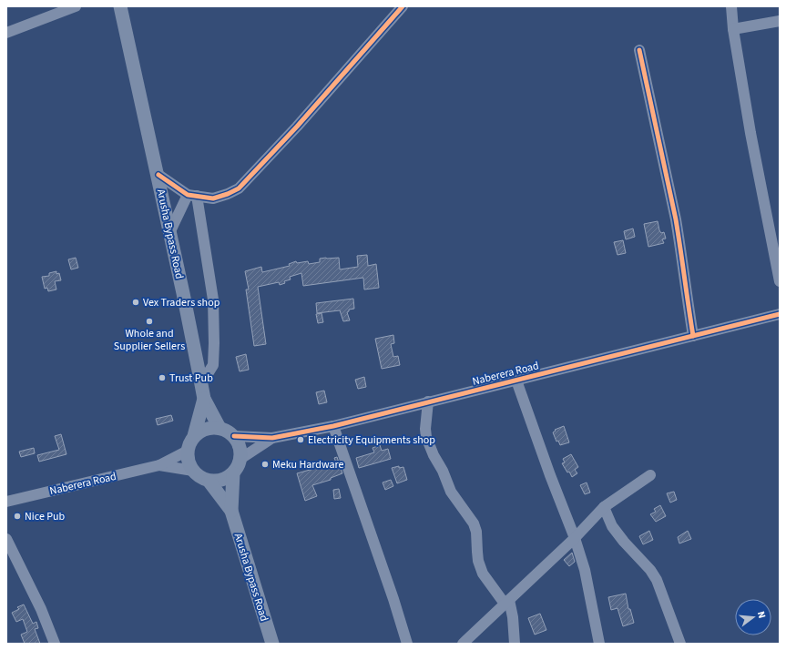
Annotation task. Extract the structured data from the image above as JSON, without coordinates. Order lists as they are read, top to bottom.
{
  "streets": {
    "main road": ["Arusha Bypass Road"],
    "street": ["Naberera Road"]
  },
  "crossings": [
    ["Arusha Bypass Road", "Naberera Road"]
  ],
  "places": [
    "Vex Traders shop",
    "Whole and Supplier Sellers",
    "Trust Pub",
    "Electricity Equipments shop",
    "Meku Hardware",
    "Nice Pub"
  ],
  "north": "right"
}
